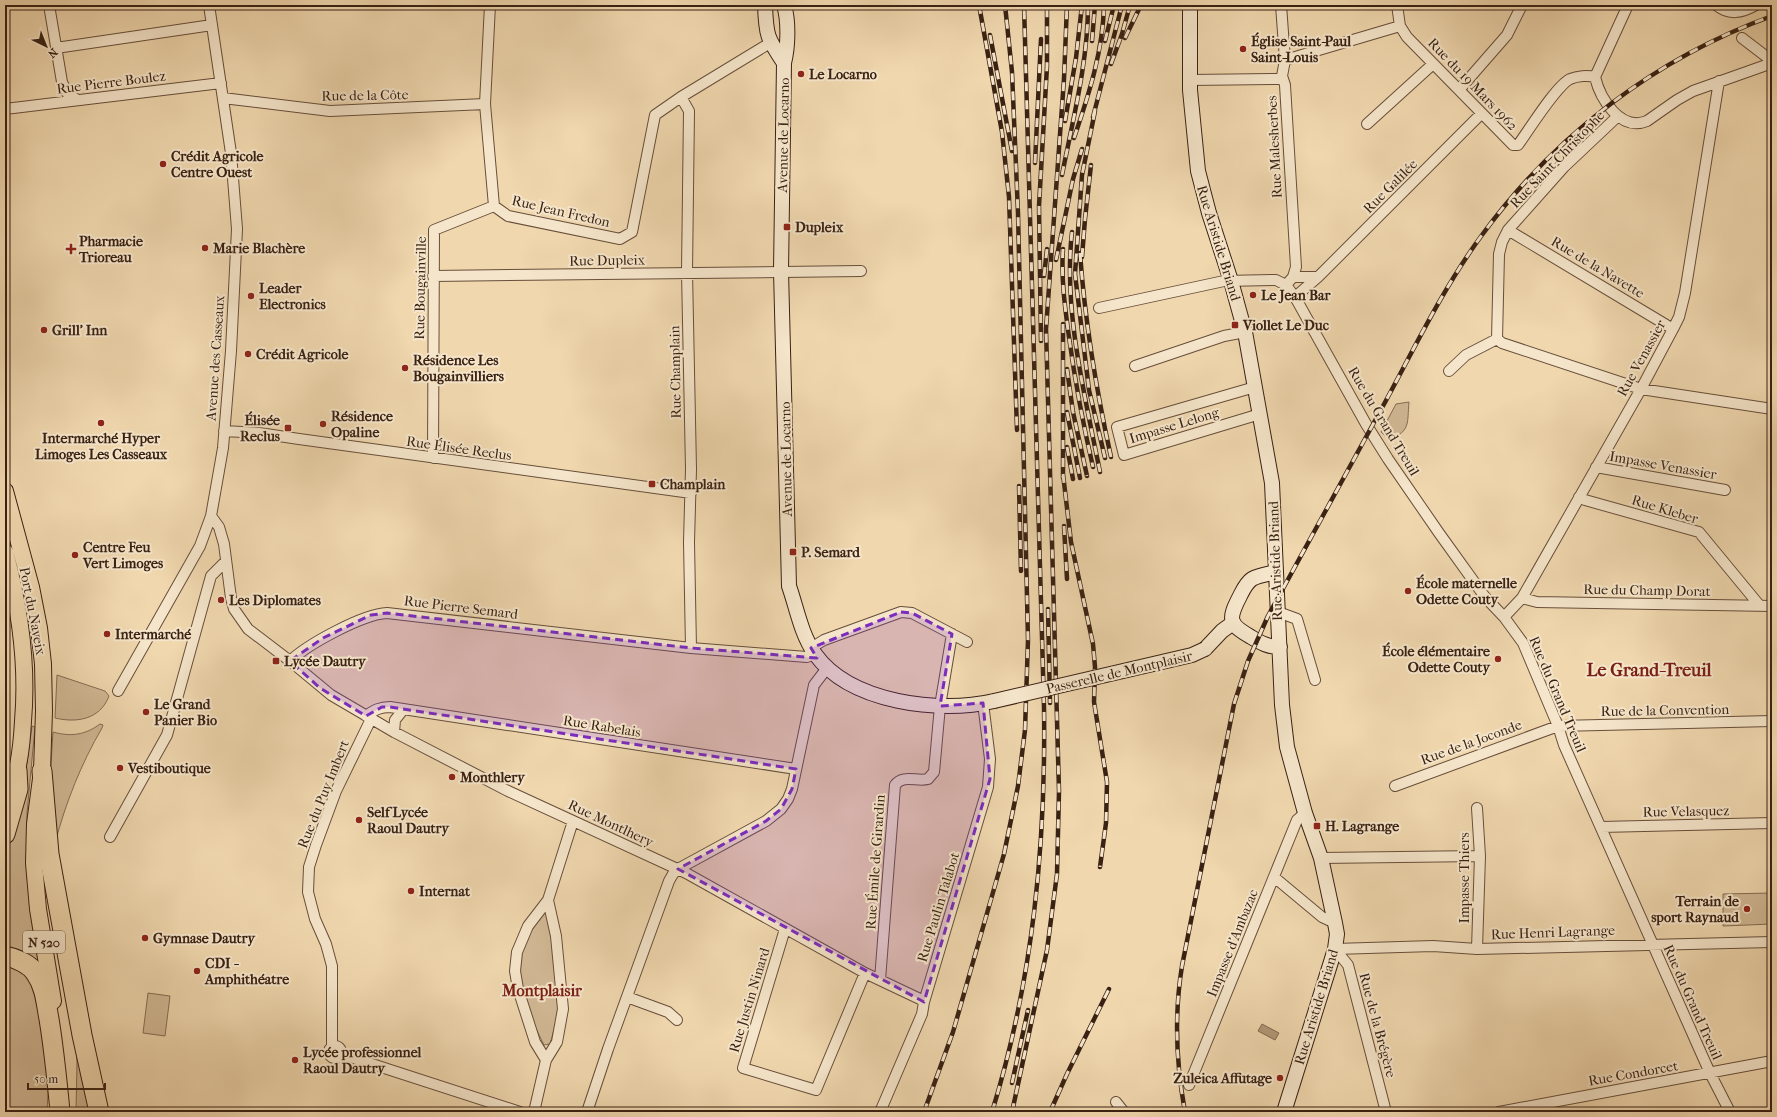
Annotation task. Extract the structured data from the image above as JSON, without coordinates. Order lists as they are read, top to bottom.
{
  "streets": {
    "main road": ["Port du Naveix", "N 520"],
    "street": [
      "Rue Pierre Boulez",
      "Rue du 19 Mars 1962",
      "Rue de la Côte",
      "Avenue de Locarno",
      "Rue Malesherbes",
      "Rue Saint-Christophe",
      "Rue Galilée",
      "Rue Jean Fredon",
      "Rue Aristide Briand",
      "Rue Dupleix",
      "Rue de la Navette",
      "Rue Bougainville",
      "Avenue des Casseaux",
      "Rue Venassier",
      "Rue Champlain",
      "Rue du Grand Treuil",
      "Impasse Lelong",
      "Rue Élisée Reclus",
      "Impasse Venassier",
      "Rue Kleber",
      "Rue du Champ Dorat",
      "Rue Pierre Semard",
      "Passerelle de Montplaisir",
      "Rue de la Convention",
      "Rue Rabelais",
      "Rue de la Joconde",
      "Rue du Puy Imbert",
      "Rue Velasquez",
      "Rue Montlhery",
      "Rue Émile de Girardin",
      "Impasse Thiers",
      "Rue Paulin Talabot",
      "Rue Henri Lagrange",
      "Impasse d'Ambazac",
      "Rue Justin Ninard",
      "Rue de la Brégère",
      "Rue Condorcet"
    ]
  },
  "crossings": [
    ["Rue Pierre Boulez", "Avenue des Casseaux"],
    ["Rue du 19 Mars 1962", "Rue Galilée"],
    ["Rue de la Côte", "Rue Jean Fredon"],
    ["Rue de la Côte", "Avenue des Casseaux"],
    ["Avenue de Locarno", "Rue Dupleix"],
    ["Avenue de Locarno", "Rue Pierre Semard"],
    ["Avenue de Locarno", "Passerelle de Montplaisir"],
    ["Avenue de Locarno", "Rue Émile de Girardin"],
    ["Avenue de Locarno", "Rue Paulin Talabot"],
    ["Rue Saint-Christophe", "Rue de la Navette"],
    ["Rue Galilée", "Rue du Grand Treuil"],
    ["Rue Jean Fredon", "Rue Bougainville"],
    ["Rue Jean Fredon", "Rue Champlain"],
    ["Rue Aristide Briand", "Impasse Lelong"],
    ["Rue Aristide Briand", "Rue Henri Lagrange"],
    ["Rue Aristide Briand", "Impasse d'Ambazac"],
    ["Rue Aristide Briand", "Rue de la Brégère"],
    ["Rue Dupleix", "Rue Bougainville"],
    ["Rue Dupleix", "Rue Champlain"],
    ["Rue de la Navette", "Rue Venassier"],
    ["Rue Bougainville", "Rue Élisée Reclus"],
    ["Avenue des Casseaux", "Rue Élisée Reclus"],
    ["Rue Venassier", "Rue du Grand Treuil"],
    ["Rue Venassier", "Impasse Venassier"],
    ["Rue Venassier", "Rue Kleber"],
    ["Rue Venassier", "Rue du Champ Dorat"],
    ["Rue Champlain", "Rue Élisée Reclus"],
    ["Rue Champlain", "Rue Pierre Semard"],
    ["Rue du Grand Treuil", "Rue de la Convention"],
    ["Rue du Grand Treuil", "Rue de la Joconde"],
    ["Rue du Grand Treuil", "Rue Velasquez"],
    ["Rue du Grand Treuil", "Rue Henri Lagrange"],
    ["Rue du Grand Treuil", "Rue Condorcet"],
    ["Rue Kleber", "Rue du Champ Dorat"],
    ["Rue Pierre Semard", "Rue Montlhery"],
    ["Port du Naveix", "N 520"],
    ["Passerelle de Montplaisir", "Rue Paulin Talabot"],
    ["Rue de la Convention", "Rue de la Joconde"],
    ["Rue Rabelais", "Rue du Puy Imbert"],
    ["Rue Rabelais", "Rue Montlhery"],
    ["Rue du Puy Imbert", "Rue Montlhery"],
    ["Rue Montlhery", "Rue Émile de Girardin"],
    ["Rue Montlhery", "Rue Paulin Talabot"],
    ["Rue Montlhery", "Rue Justin Ninard"],
    ["Impasse Thiers", "Rue Henri Lagrange"],
    ["Rue Henri Lagrange", "Rue de la Brégère"]
  ],
  "districts": ["Le Grand-Treuil", "Montplaisir"],
  "places": {
    "other": [
      "Église Saint-Paul Saint-Louis",
      "Le Locarno",
      "Crédit Agricole Centre Ouest",
      "Marie Blachère",
      "Le Jean Bar",
      "Leader Electronics",
      "Grill' Inn",
      "Crédit Agricole",
      "Résidence Les Bougainvilliers",
      "Intermarché Hyper Limoges Les Casseaux",
      "Résidence Opaline",
      "Centre Feu Vert Limoges",
      "École maternelle Odette Couty",
      "Les Diplomates",
      "Intermarché",
      "École élémentaire Odette Couty",
      "Le Grand Panier Bio",
      "Vestiboutique",
      "Monthlery",
      "Self Lycée Raoul Dautry",
      "Internat",
      "Terrain de sport Raynaud",
      "Gymnase Dautry",
      "CDI - Amphithéatre",
      "Lycée professionnel Raoul Dautry",
      "Zuleica Affutage"
    ],
    "transit": [
      "Dupleix",
      "Viollet Le Duc",
      "Élisée Reclus",
      "Champlain",
      "P. Semard",
      "Lycée Dautry",
      "H. Lagrange"
    ],
    "health": ["Pharmacie Trioreau"]
  },
  "scale_bar": "50 m",
  "north": "bottom right"
}
